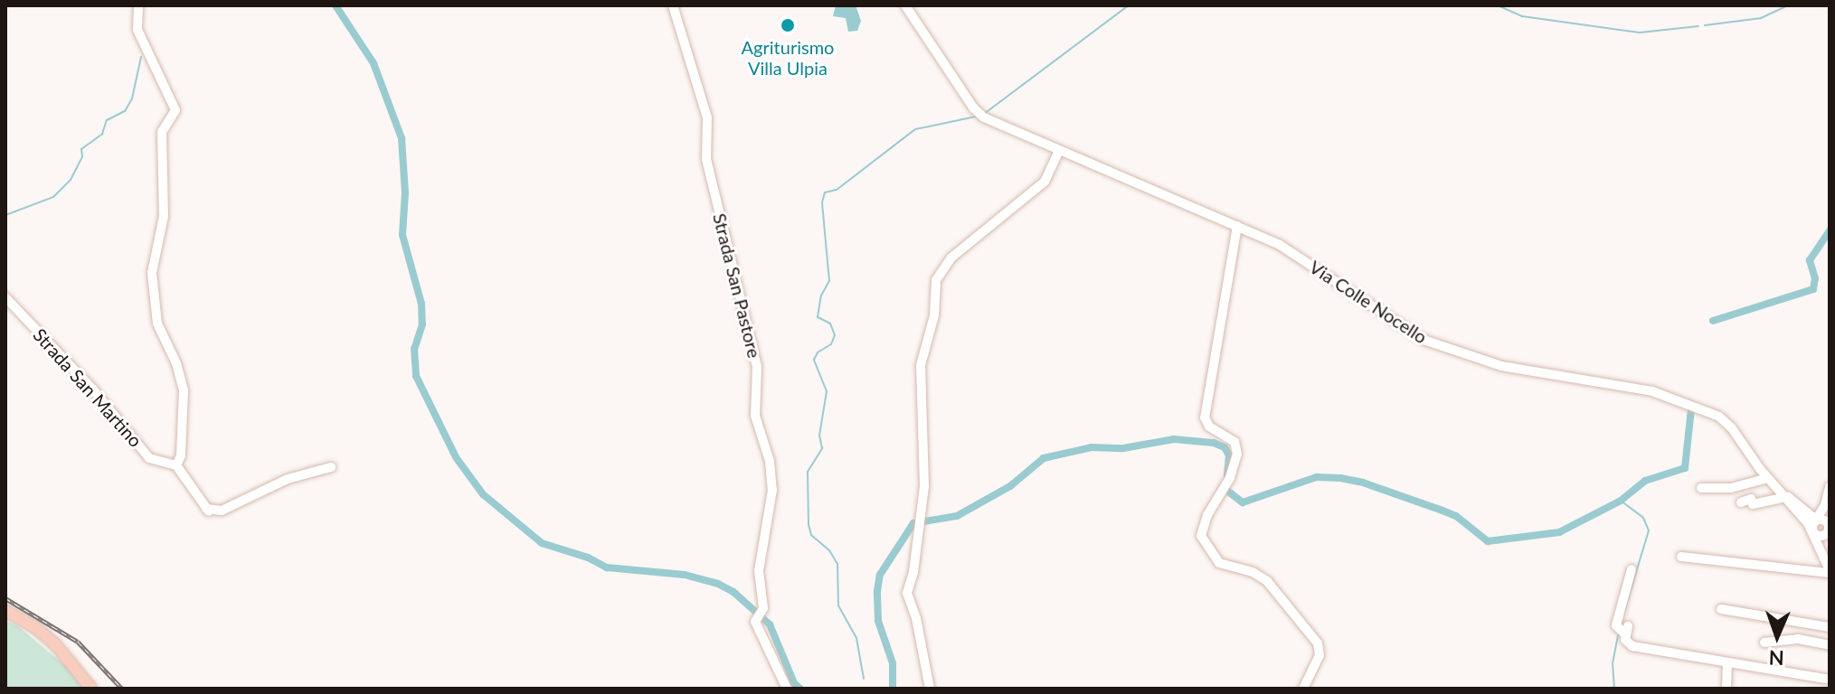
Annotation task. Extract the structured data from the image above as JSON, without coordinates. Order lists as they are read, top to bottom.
{
  "streets": {
    "street": ["Strada San Pastore", "Via Colle Nocello", "Strada San Martino"]
  },
  "places": ["Agriturismo Villa Ulpia"],
  "north": "bottom"
}
